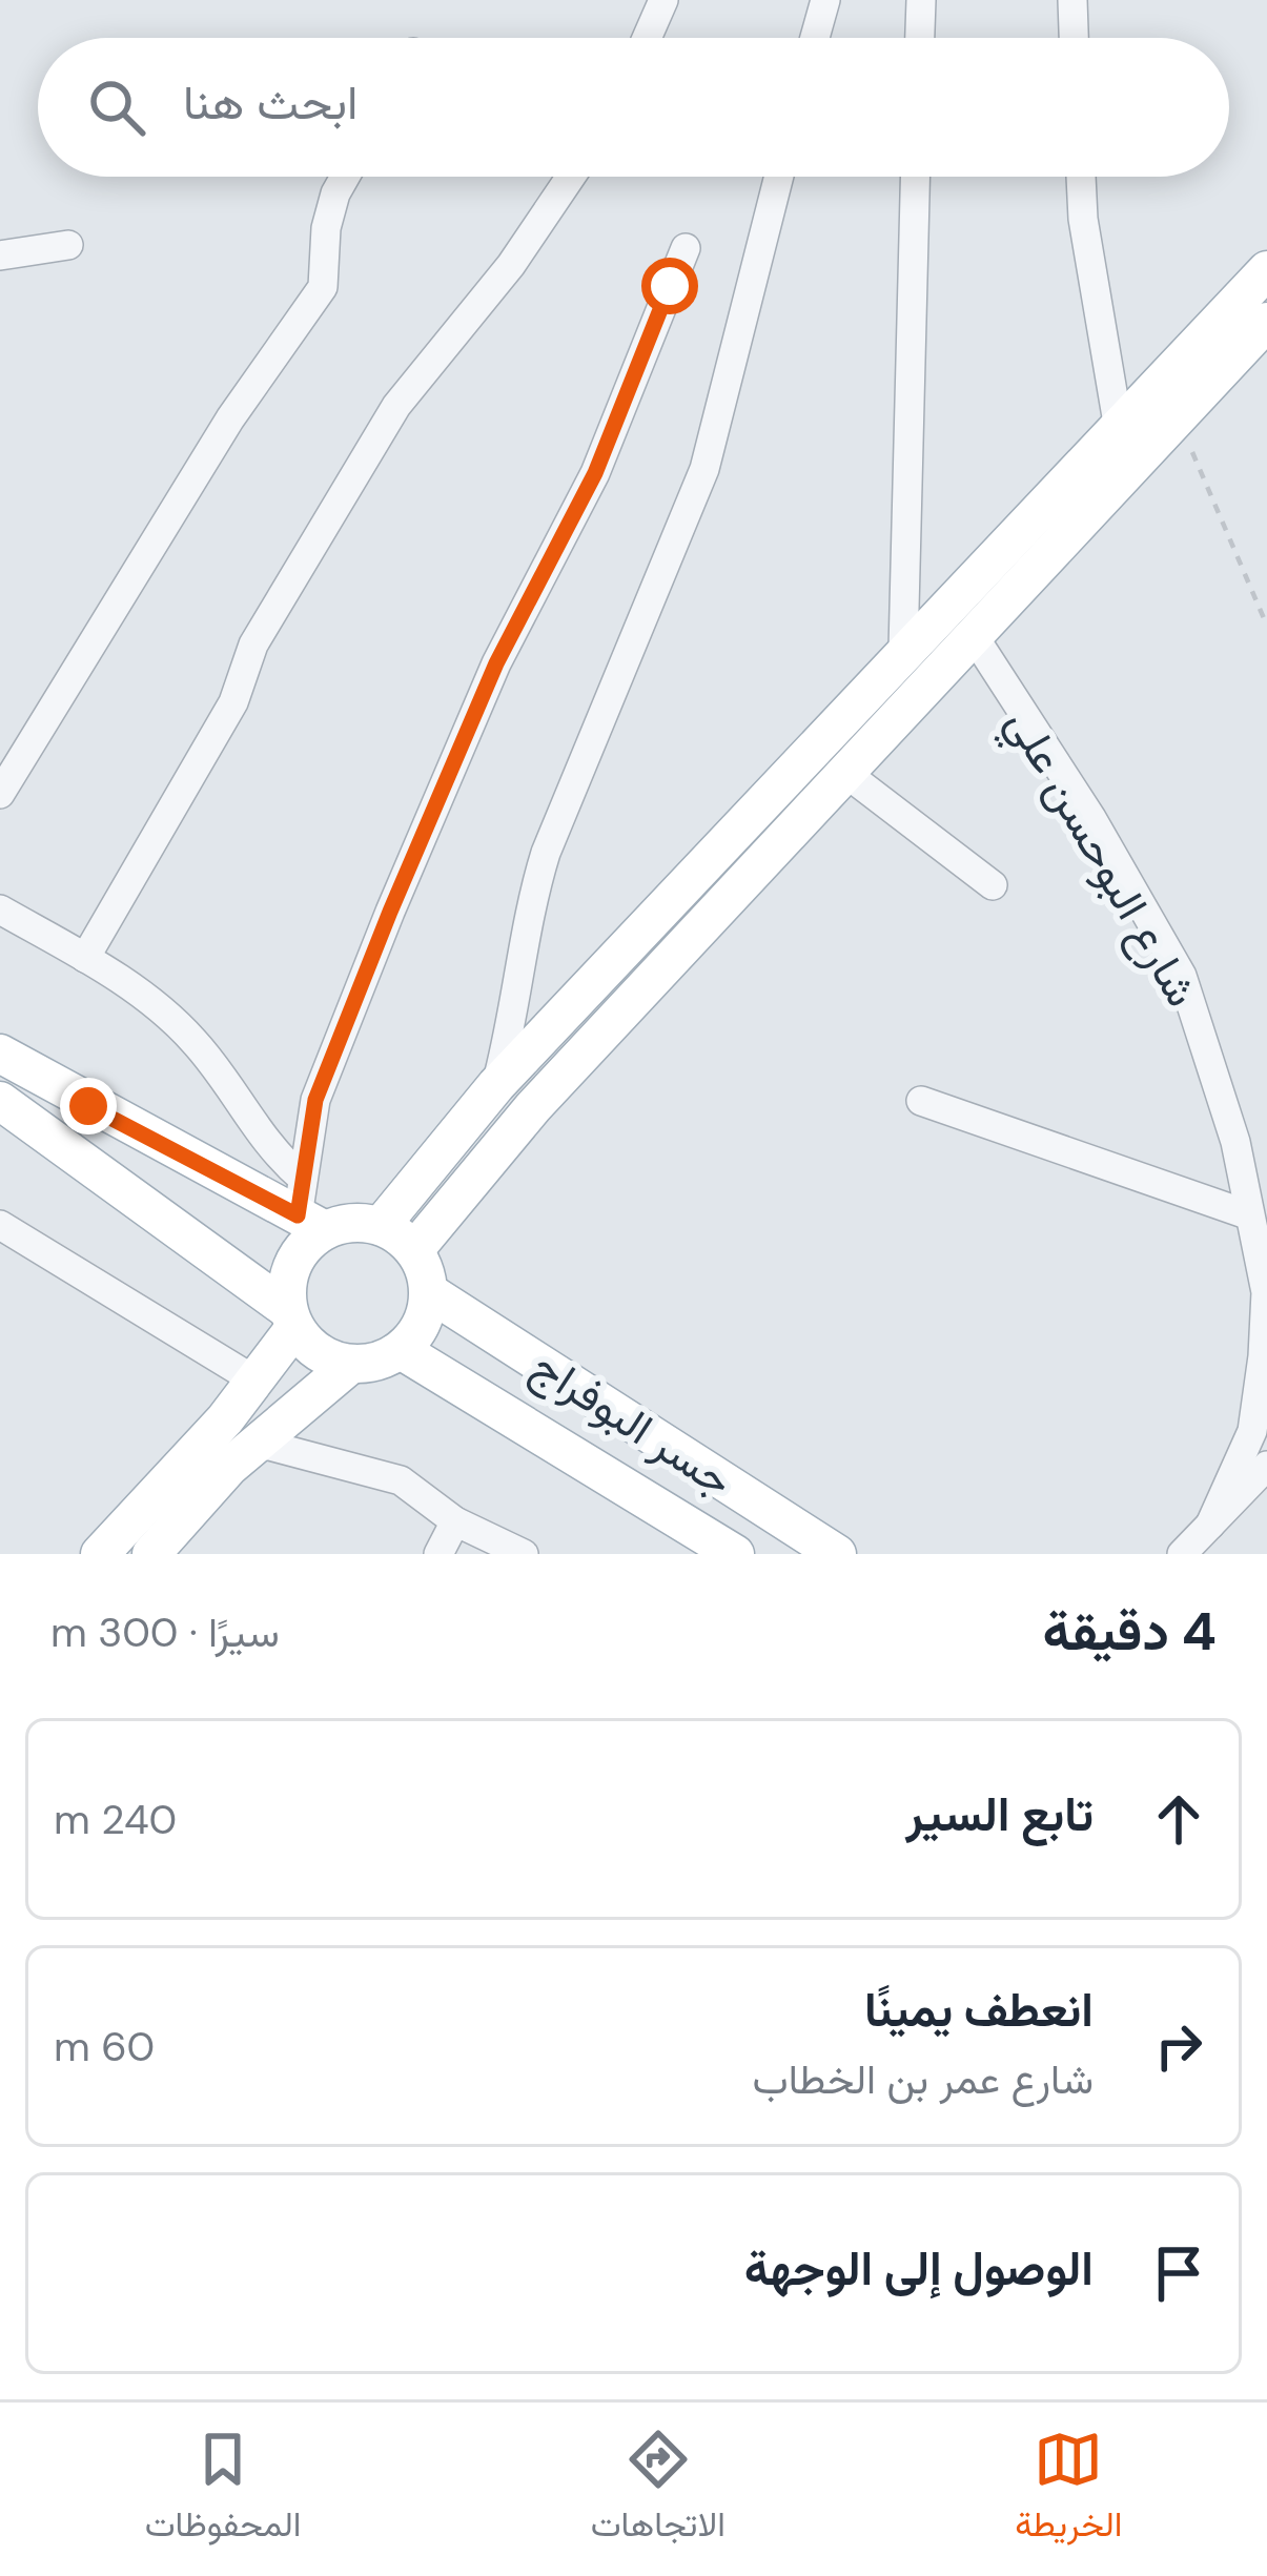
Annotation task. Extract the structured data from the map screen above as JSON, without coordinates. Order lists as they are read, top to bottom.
{
  "streets": {
    "main road": ["جسر البوفراج"],
    "street": ["شارع البوحسن علي"]
  },
  "page": {
    "search": "ابحث هنا",
    "heading": ["4 دقيقة", "سيرًا · 300 m"],
    "list": [
      ["تابع السير", "240 m"],
      ["انعطف يمينًا", "شارع عمر بن الخطاب", "60 m"],
      "الوصول إلى الوجهة"
    ],
    "nav": ["الخريطة", "الاتجاهات", "المحفوظات"]
  }
}
